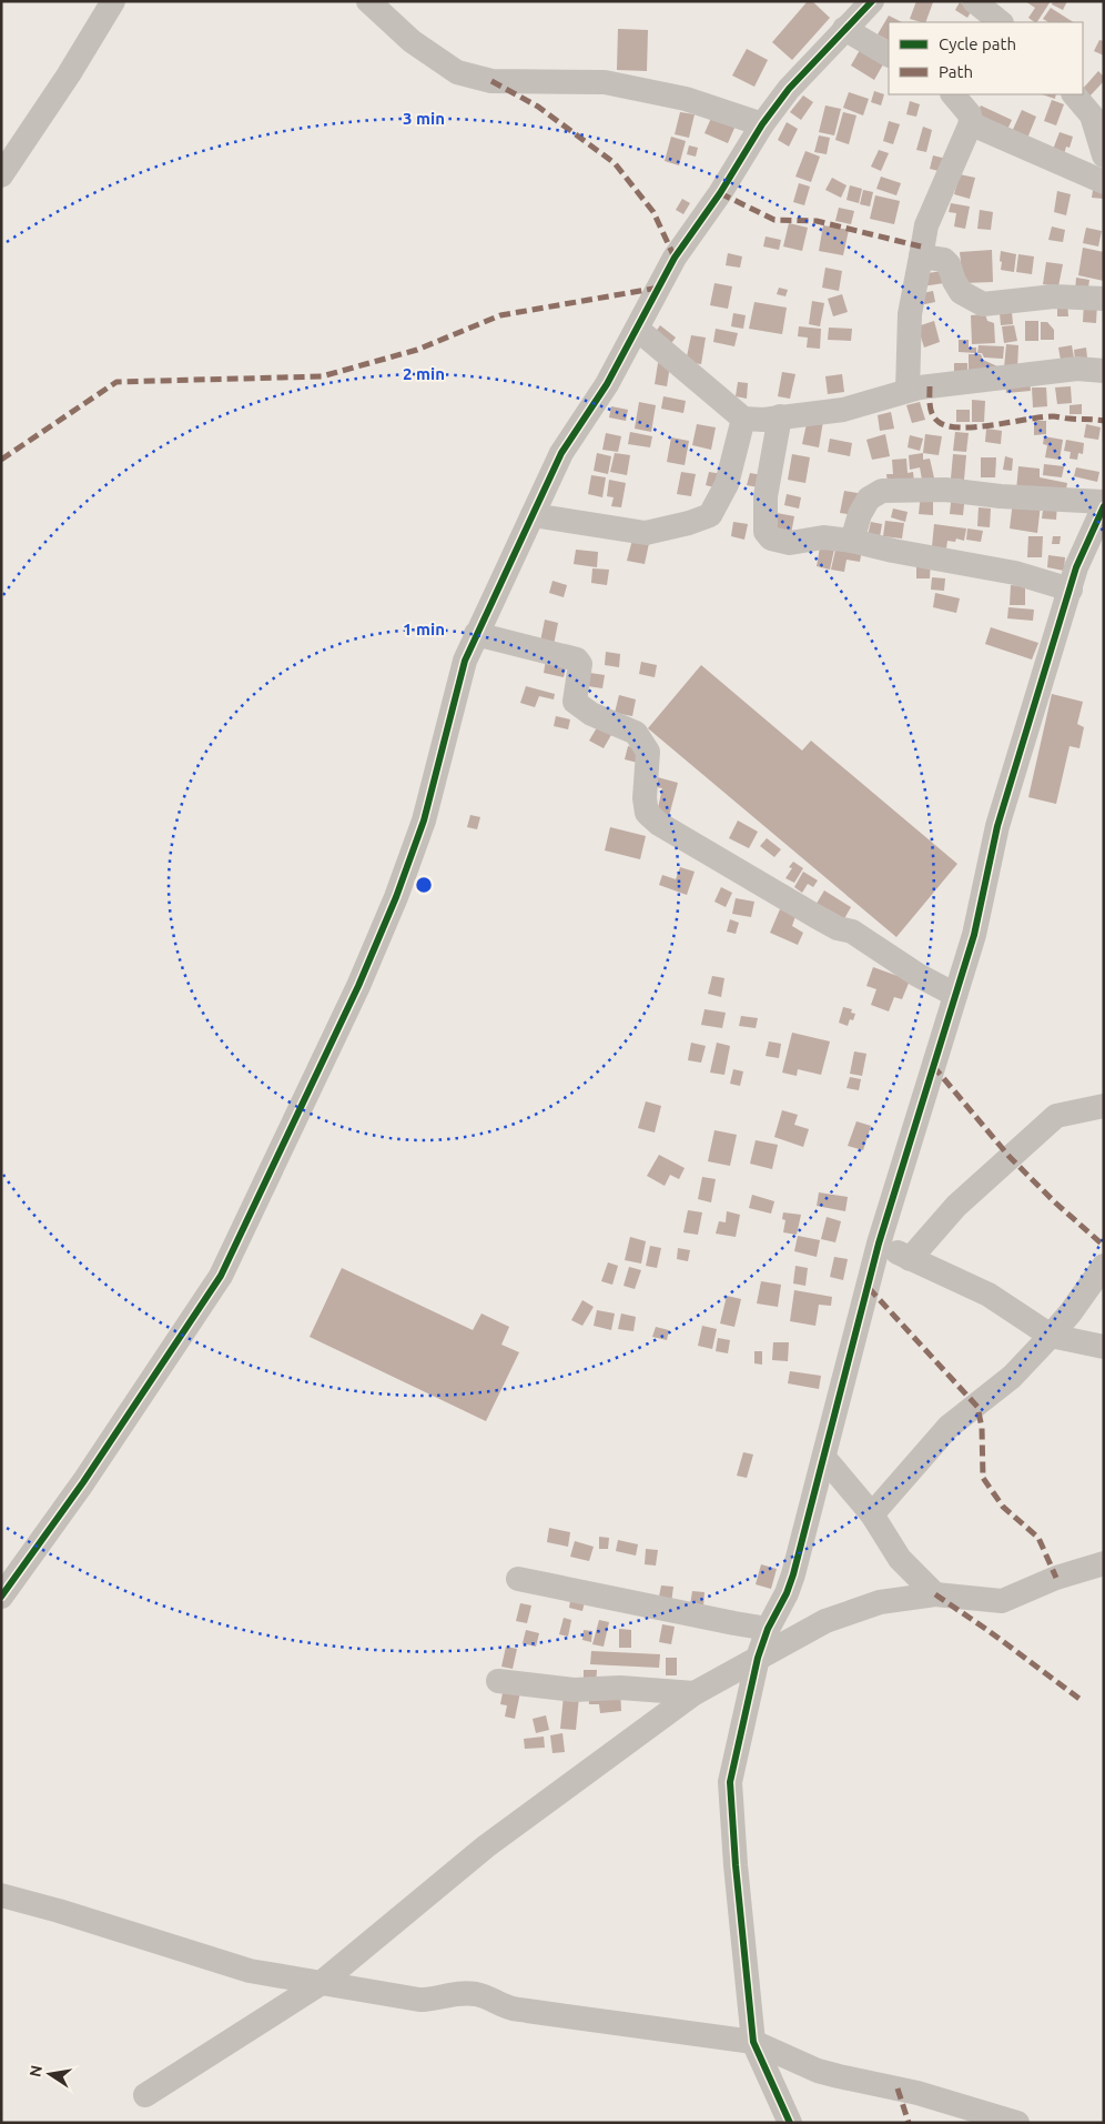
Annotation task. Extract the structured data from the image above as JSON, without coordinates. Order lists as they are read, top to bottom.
{
  "legend": ["Cycle path", "Path"],
  "north": "left",
  "rings": ["3 min", "2 min", "1 min"]
}
